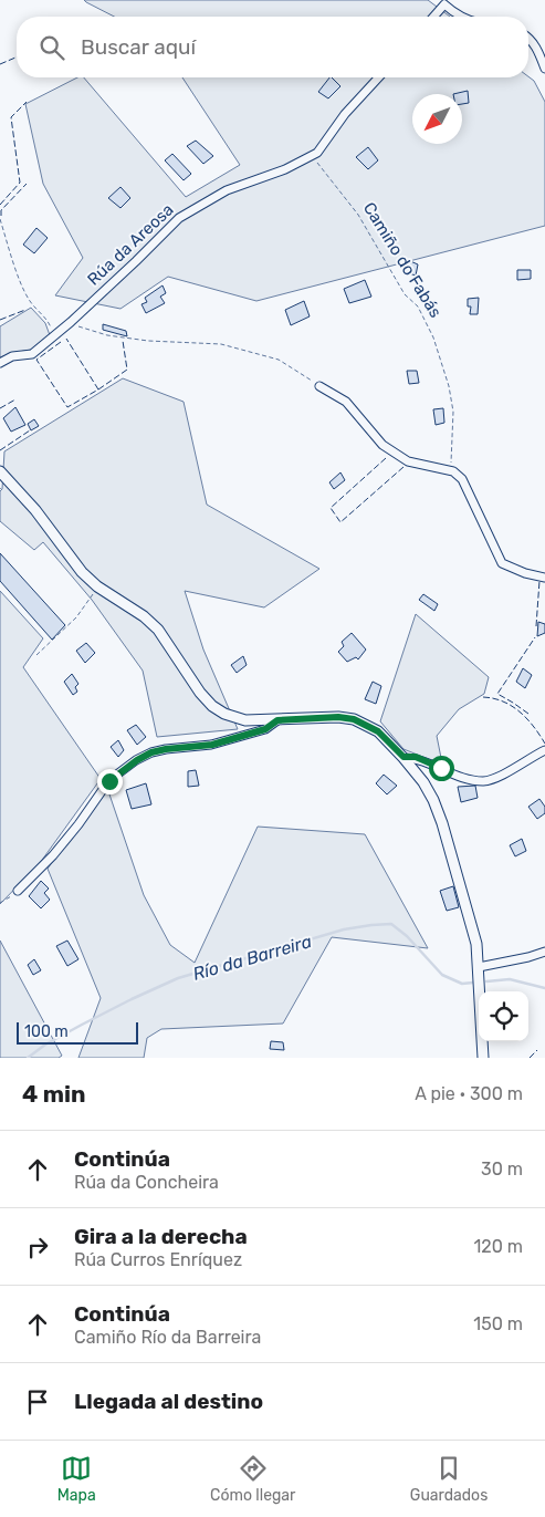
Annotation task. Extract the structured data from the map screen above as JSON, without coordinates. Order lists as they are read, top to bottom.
{
  "streets": {
    "street": ["Rúa da Areosa"],
    "path": ["Camiño do Fabás"]
  },
  "crossings": [
    ["Rúa da Areosa", "Camiño do Fabás"]
  ],
  "water": ["Río da Barreira"],
  "scale_bar": "100 m",
  "north": "bottom left",
  "page": {
    "search": "Buscar aquí",
    "scale": "100 m",
    "heading": ["4 min", "A pie · 300 m"],
    "list": [
      ["Continúa", "Rúa da Concheira", "30 m"],
      ["Gira a la derecha", "Rúa Curros Enríquez", "120 m"],
      ["Continúa", "Camiño Río da Barreira", "150 m"],
      "Llegada al destino"
    ],
    "nav": ["Mapa", "Cómo llegar", "Guardados"]
  }
}
